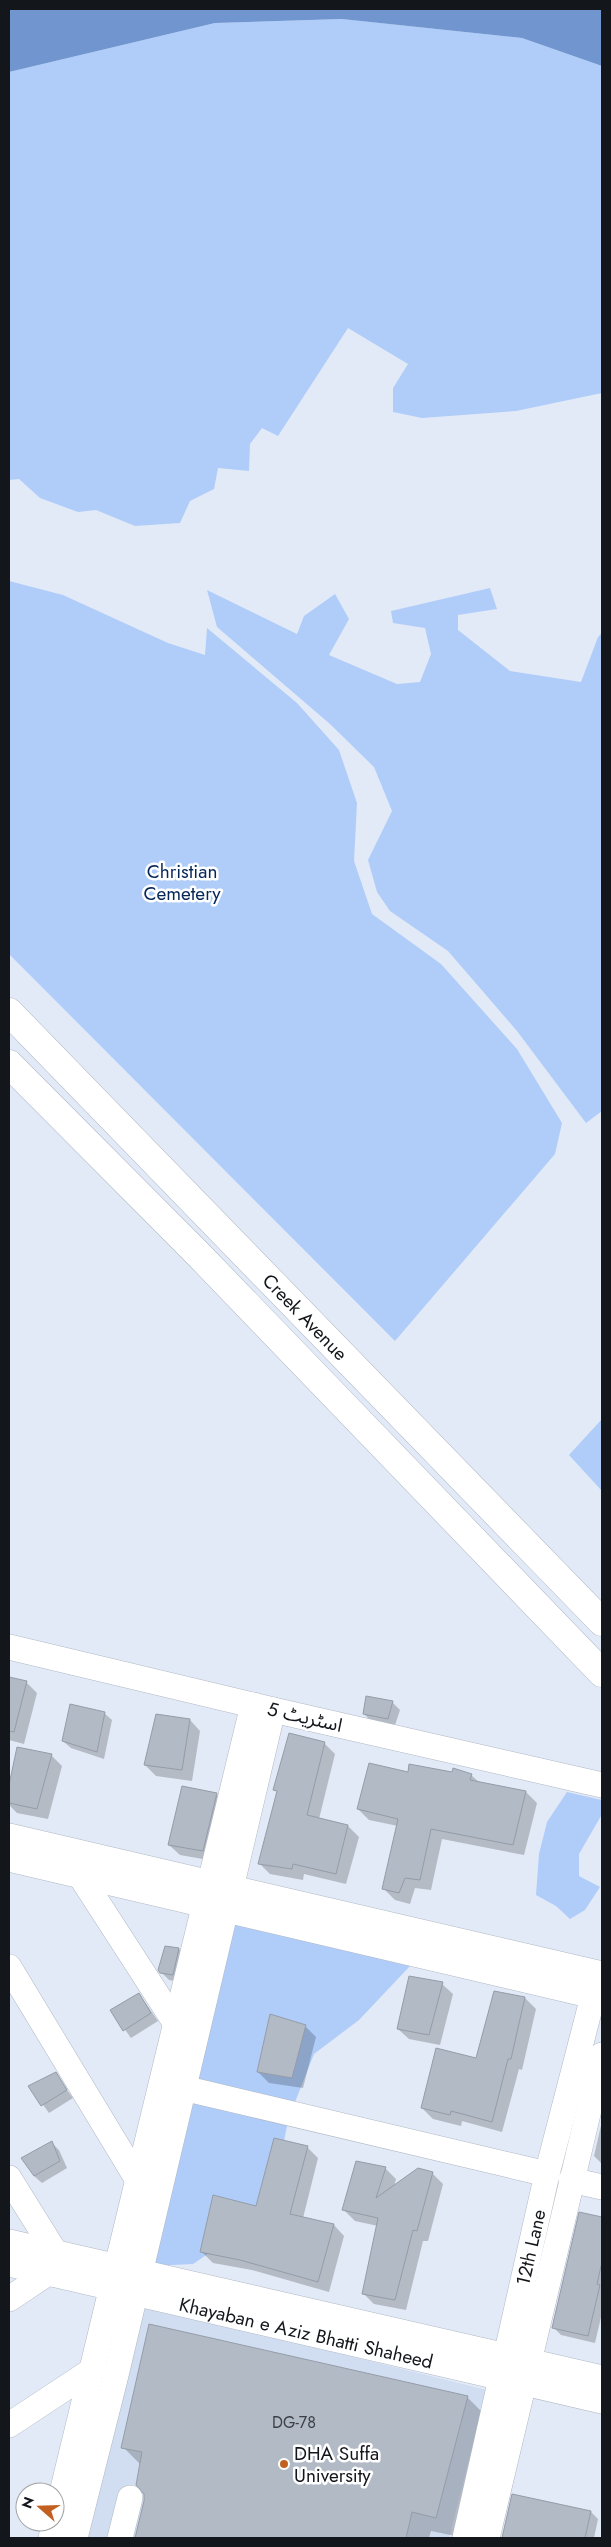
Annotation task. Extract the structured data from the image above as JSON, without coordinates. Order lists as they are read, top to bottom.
{
  "streets": {
    "main road": ["Creek Avenue"],
    "street": ["اسٹریٹ 5", "12th Lane", "Khayaban e Aziz Bhatti Shaheed"]
  },
  "crossings": [
    ["12th Lane", "Khayaban e Aziz Bhatti Shaheed"]
  ],
  "parks": ["Christian Cemetery"],
  "places": ["DHA Suffa University"],
  "house_numbers": ["DG-78"],
  "north": "left"
}
